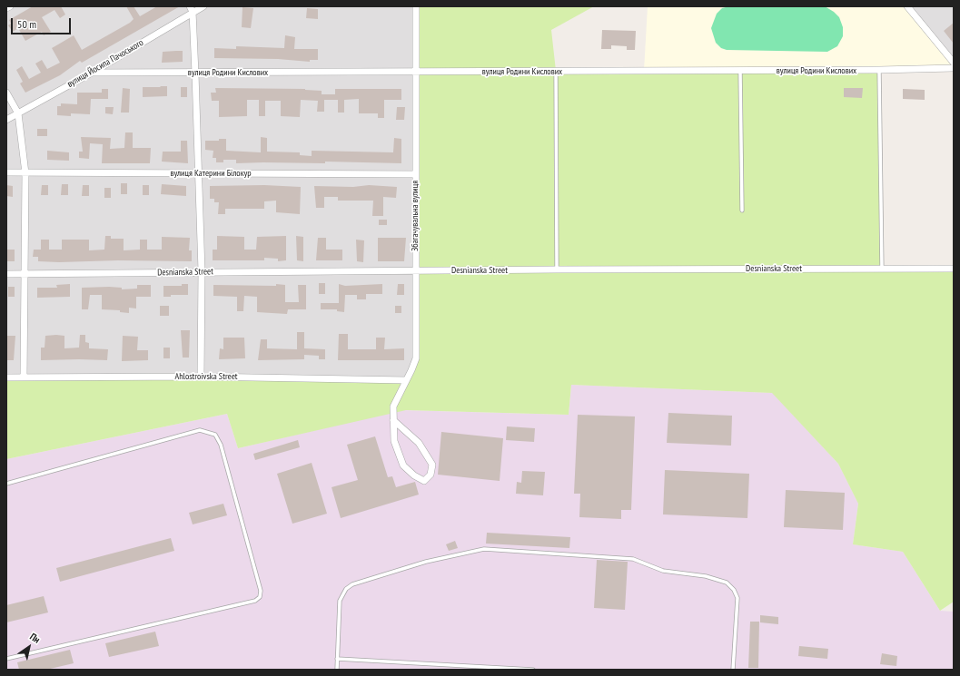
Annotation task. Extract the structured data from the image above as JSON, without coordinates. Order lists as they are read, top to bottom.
{
  "streets": {
    "street": [
      "вулиця Йосипа Пачоського",
      "вулиця Родини Кислових",
      "вулиця Катерини Білокур",
      "Збагачувальна вулиця",
      "Desnianska Street",
      "Ahlostroivska Street"
    ]
  },
  "crossings": [
    ["вулиця Йосипа Пачоського", "вулиця Родини Кислових"],
    ["вулиця Родини Кислових", "Збагачувальна вулиця"],
    ["вулиця Катерини Білокур", "Збагачувальна вулиця"],
    ["Збагачувальна вулиця", "Desnianska Street"],
    ["Збагачувальна вулиця", "Ahlostroivska Street"]
  ],
  "scale_bar": "50 m",
  "north": "top right"
}
